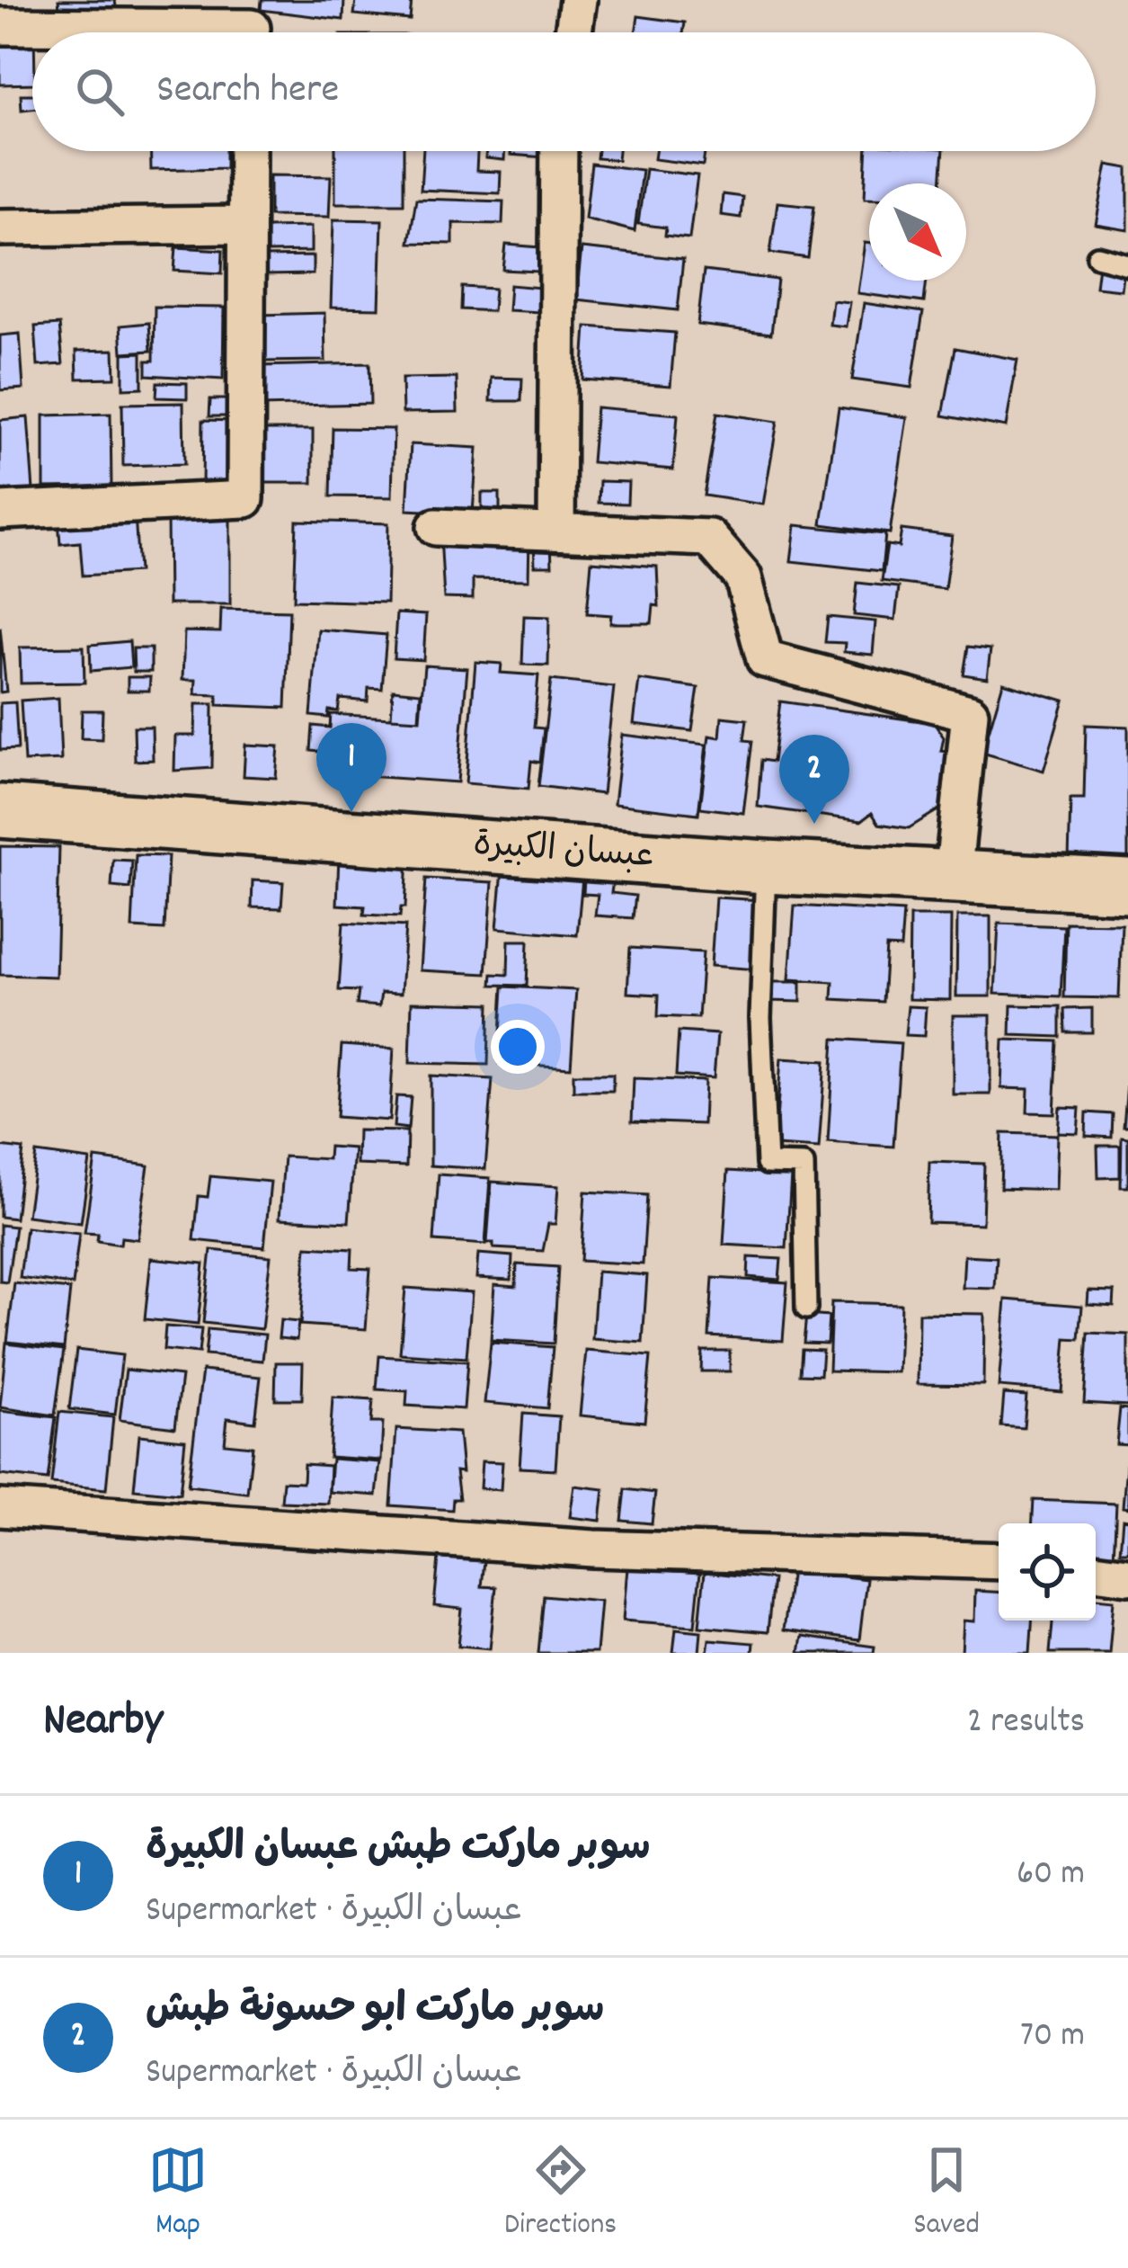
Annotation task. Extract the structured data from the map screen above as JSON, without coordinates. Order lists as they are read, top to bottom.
{
  "streets": {
    "main road": ["عبسان الكبيرة"]
  },
  "north": "bottom right",
  "page": {
    "search": "Search here",
    "pins": ["1", "2"],
    "heading": ["Nearby", "2 results"],
    "list": [
      {
        "mark": "1",
        "name": "سوبر ماركت طبش عبسان الكبيرة",
        "note": "Supermarket · عبسان الكبيرة",
        "value": "60 m"
      },
      {
        "mark": "2",
        "name": "سوبر ماركت ابو حسونة طبش",
        "note": "Supermarket · عبسان الكبيرة",
        "value": "70 m"
      }
    ],
    "nav": ["Map", "Directions", "Saved"]
  }
}
